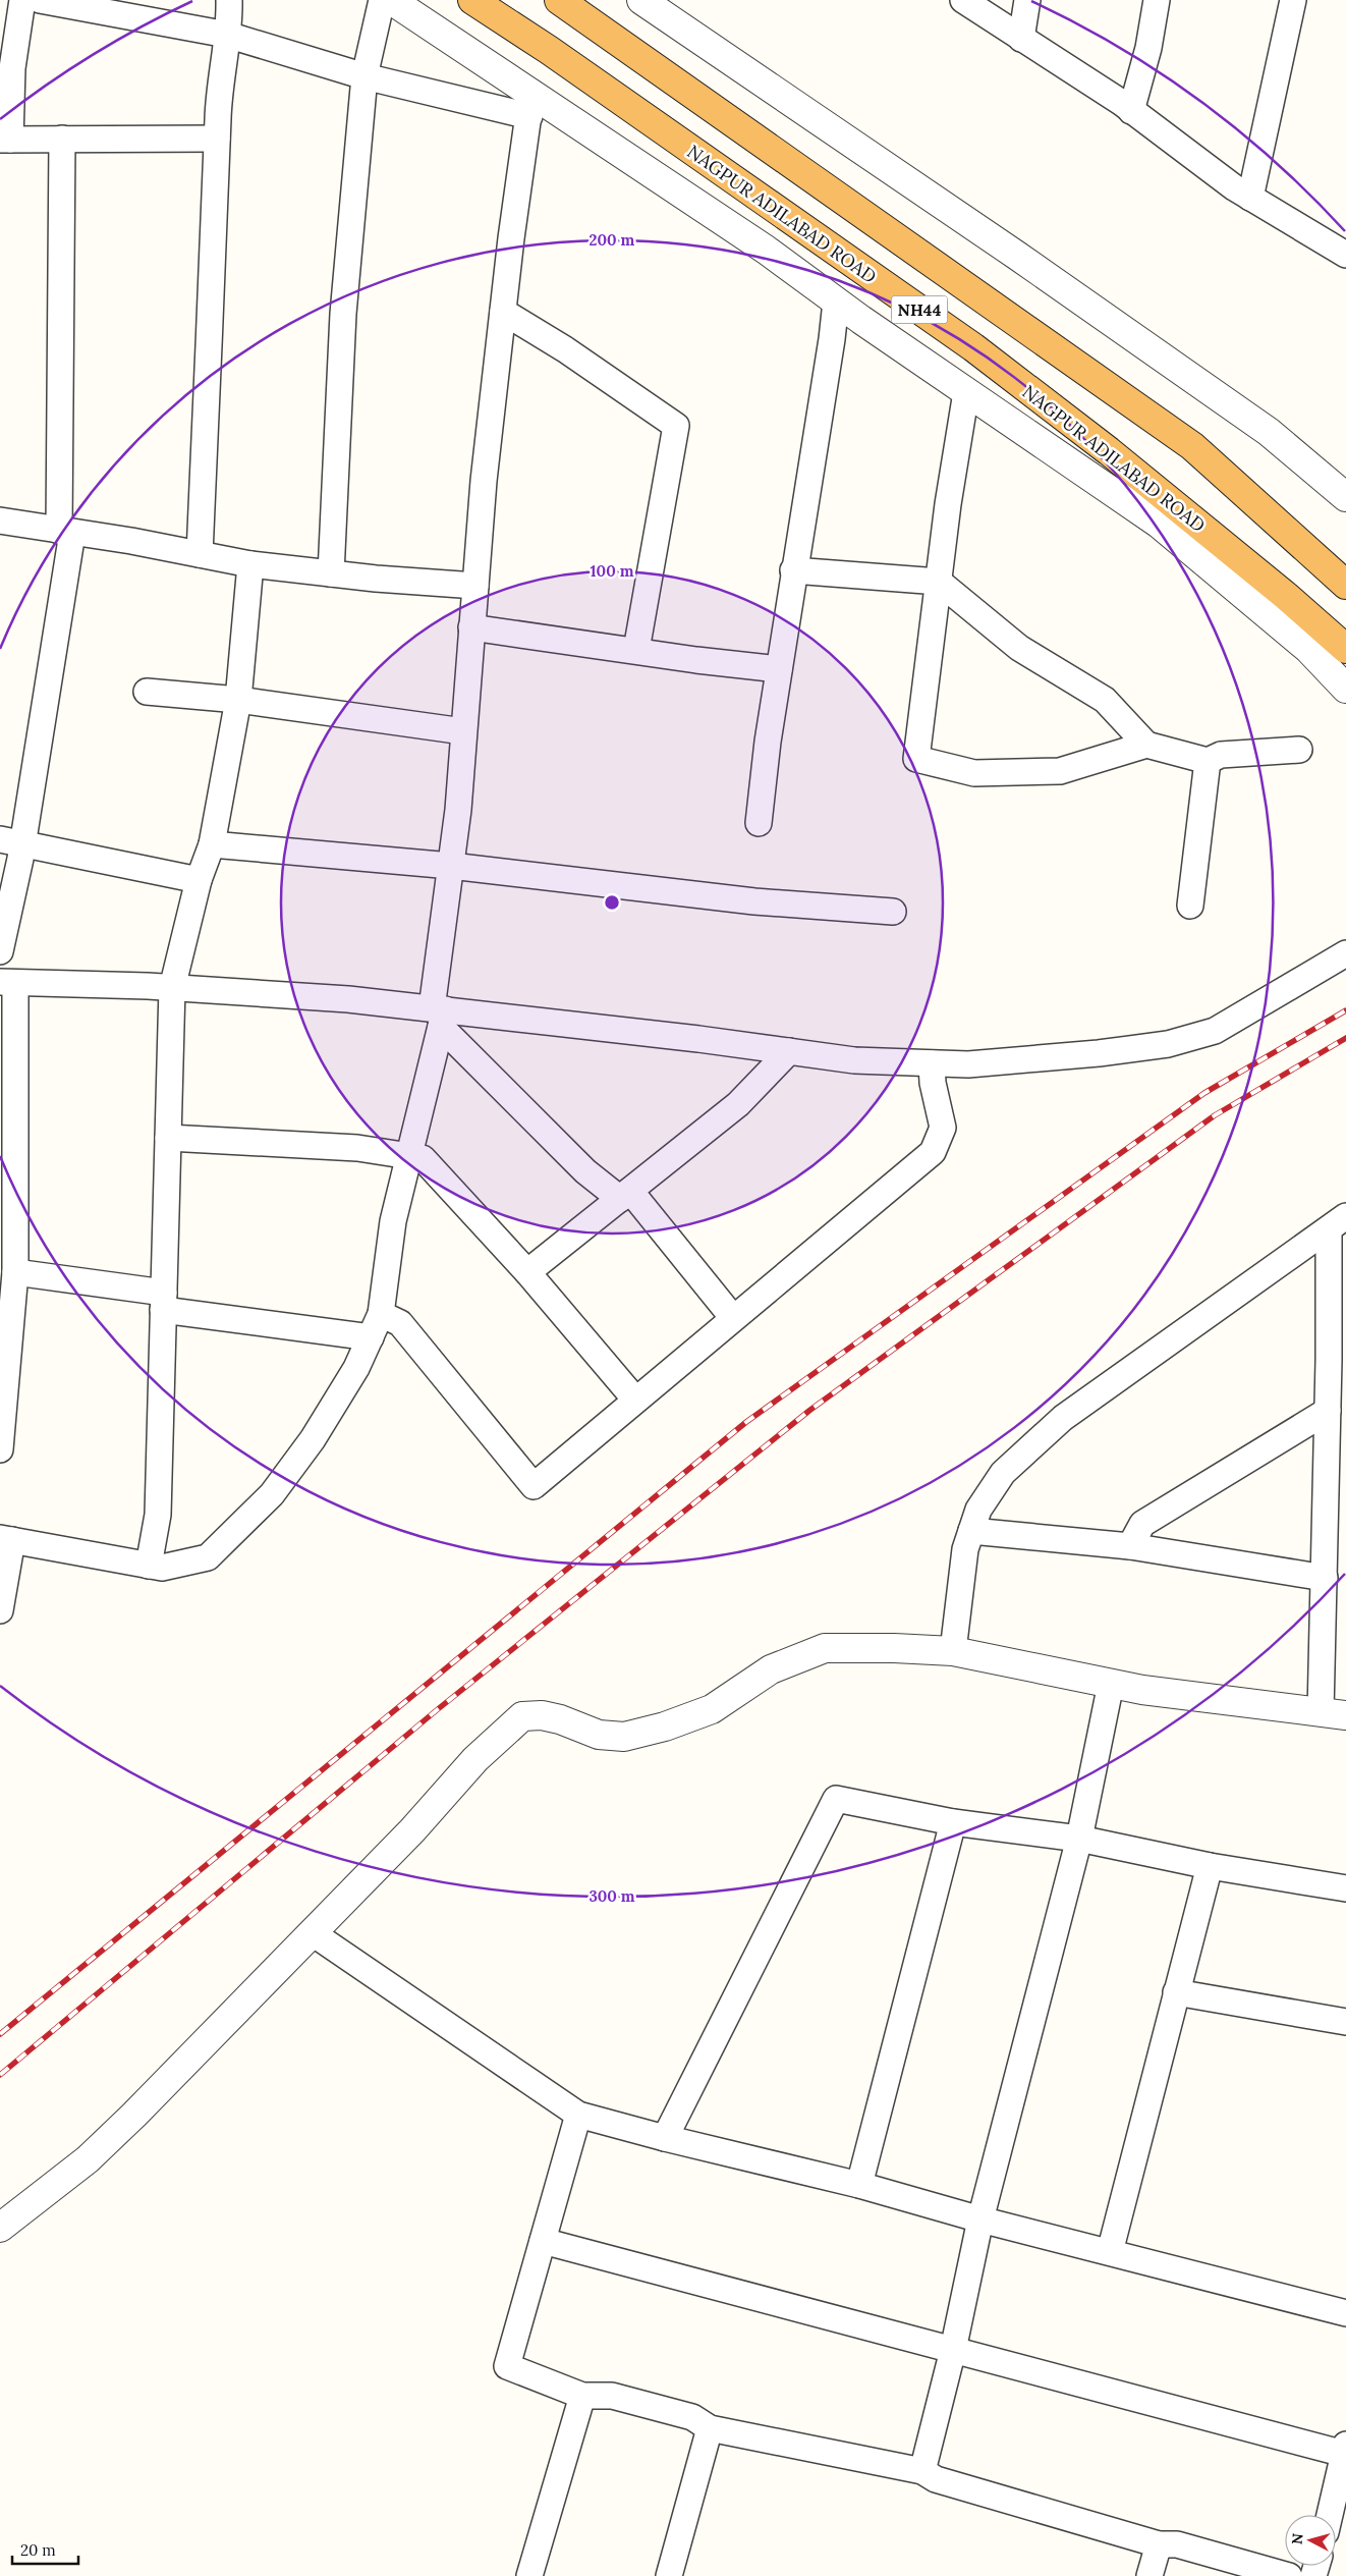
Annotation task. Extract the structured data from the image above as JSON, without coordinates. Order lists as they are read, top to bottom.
{
  "streets": {
    "highway": ["NAGPUR ADILABAD ROAD", "NH44"]
  },
  "scale_bar": "20 m",
  "north": "left",
  "rings": ["200 m", "100 m", "300 m"]
}
